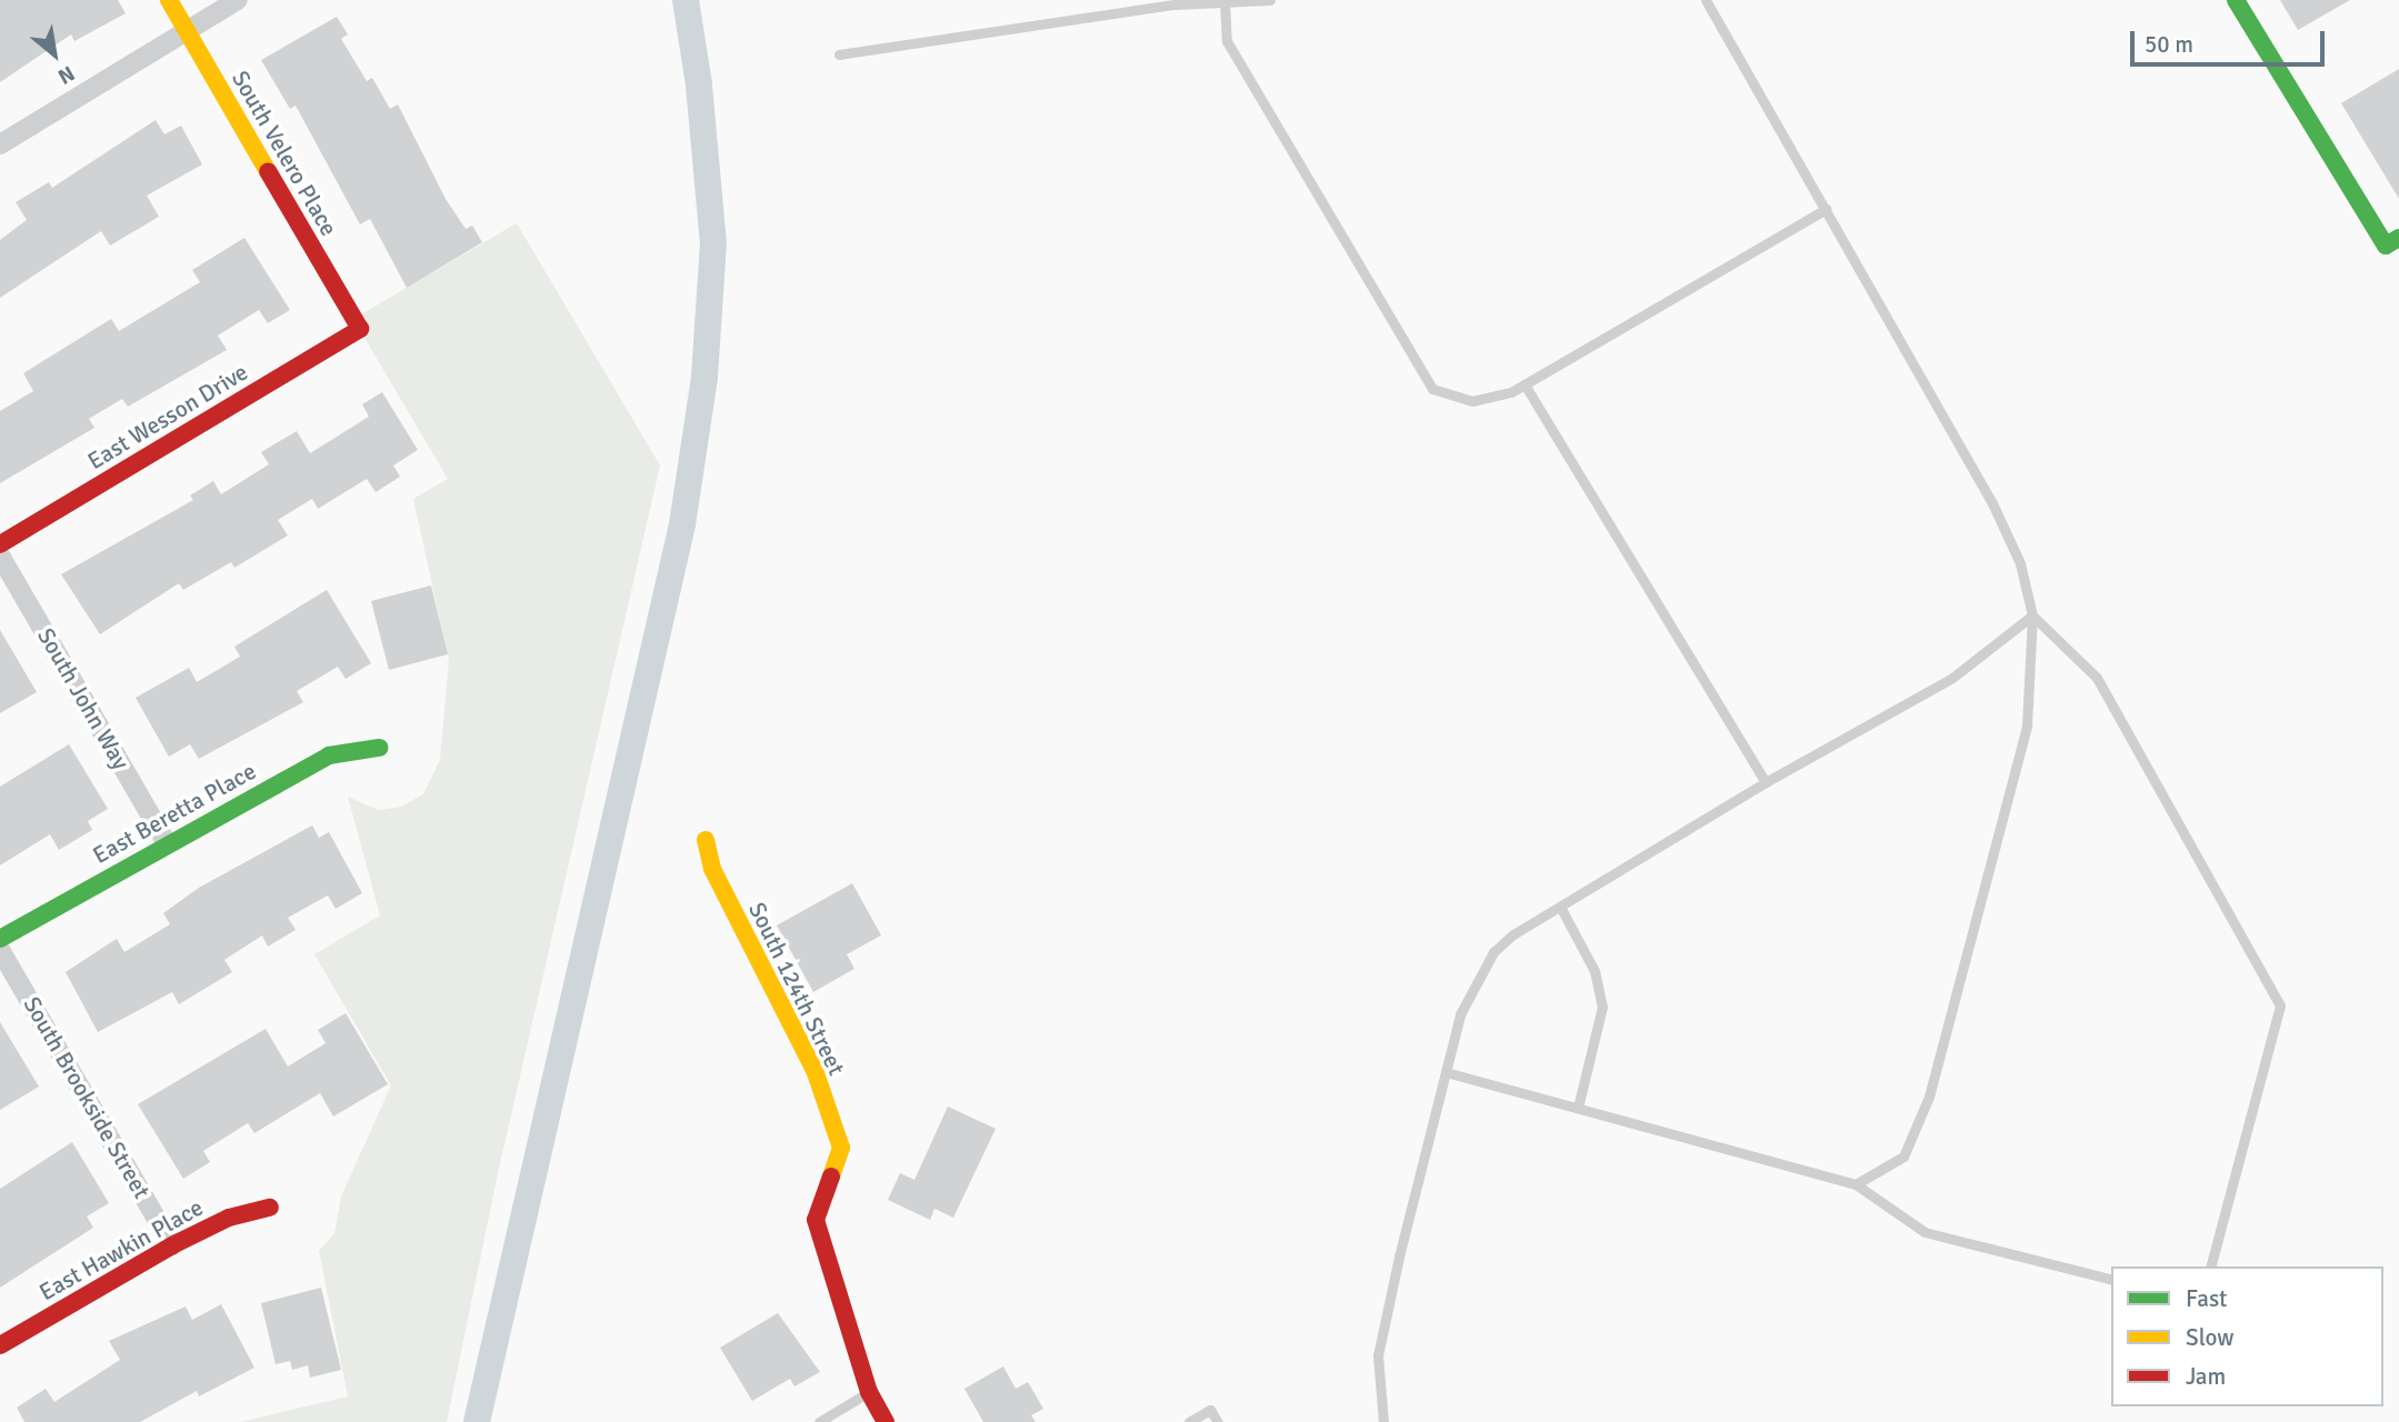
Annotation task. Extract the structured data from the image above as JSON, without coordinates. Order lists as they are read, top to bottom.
{
  "streets": {
    "street": [
      "South Velero Place",
      "East Wesson Drive",
      "South John Way",
      "East Beretta Place",
      "South 124th Street",
      "South Brookside Street",
      "East Hawkin Place"
    ]
  },
  "crossings": [
    ["South Velero Place", "East Wesson Drive"],
    ["South John Way", "East Beretta Place"],
    ["South Brookside Street", "East Hawkin Place"]
  ],
  "legend": ["Fast", "Slow", "Jam"],
  "scale_bar": "50 m",
  "north": "bottom right"
}
